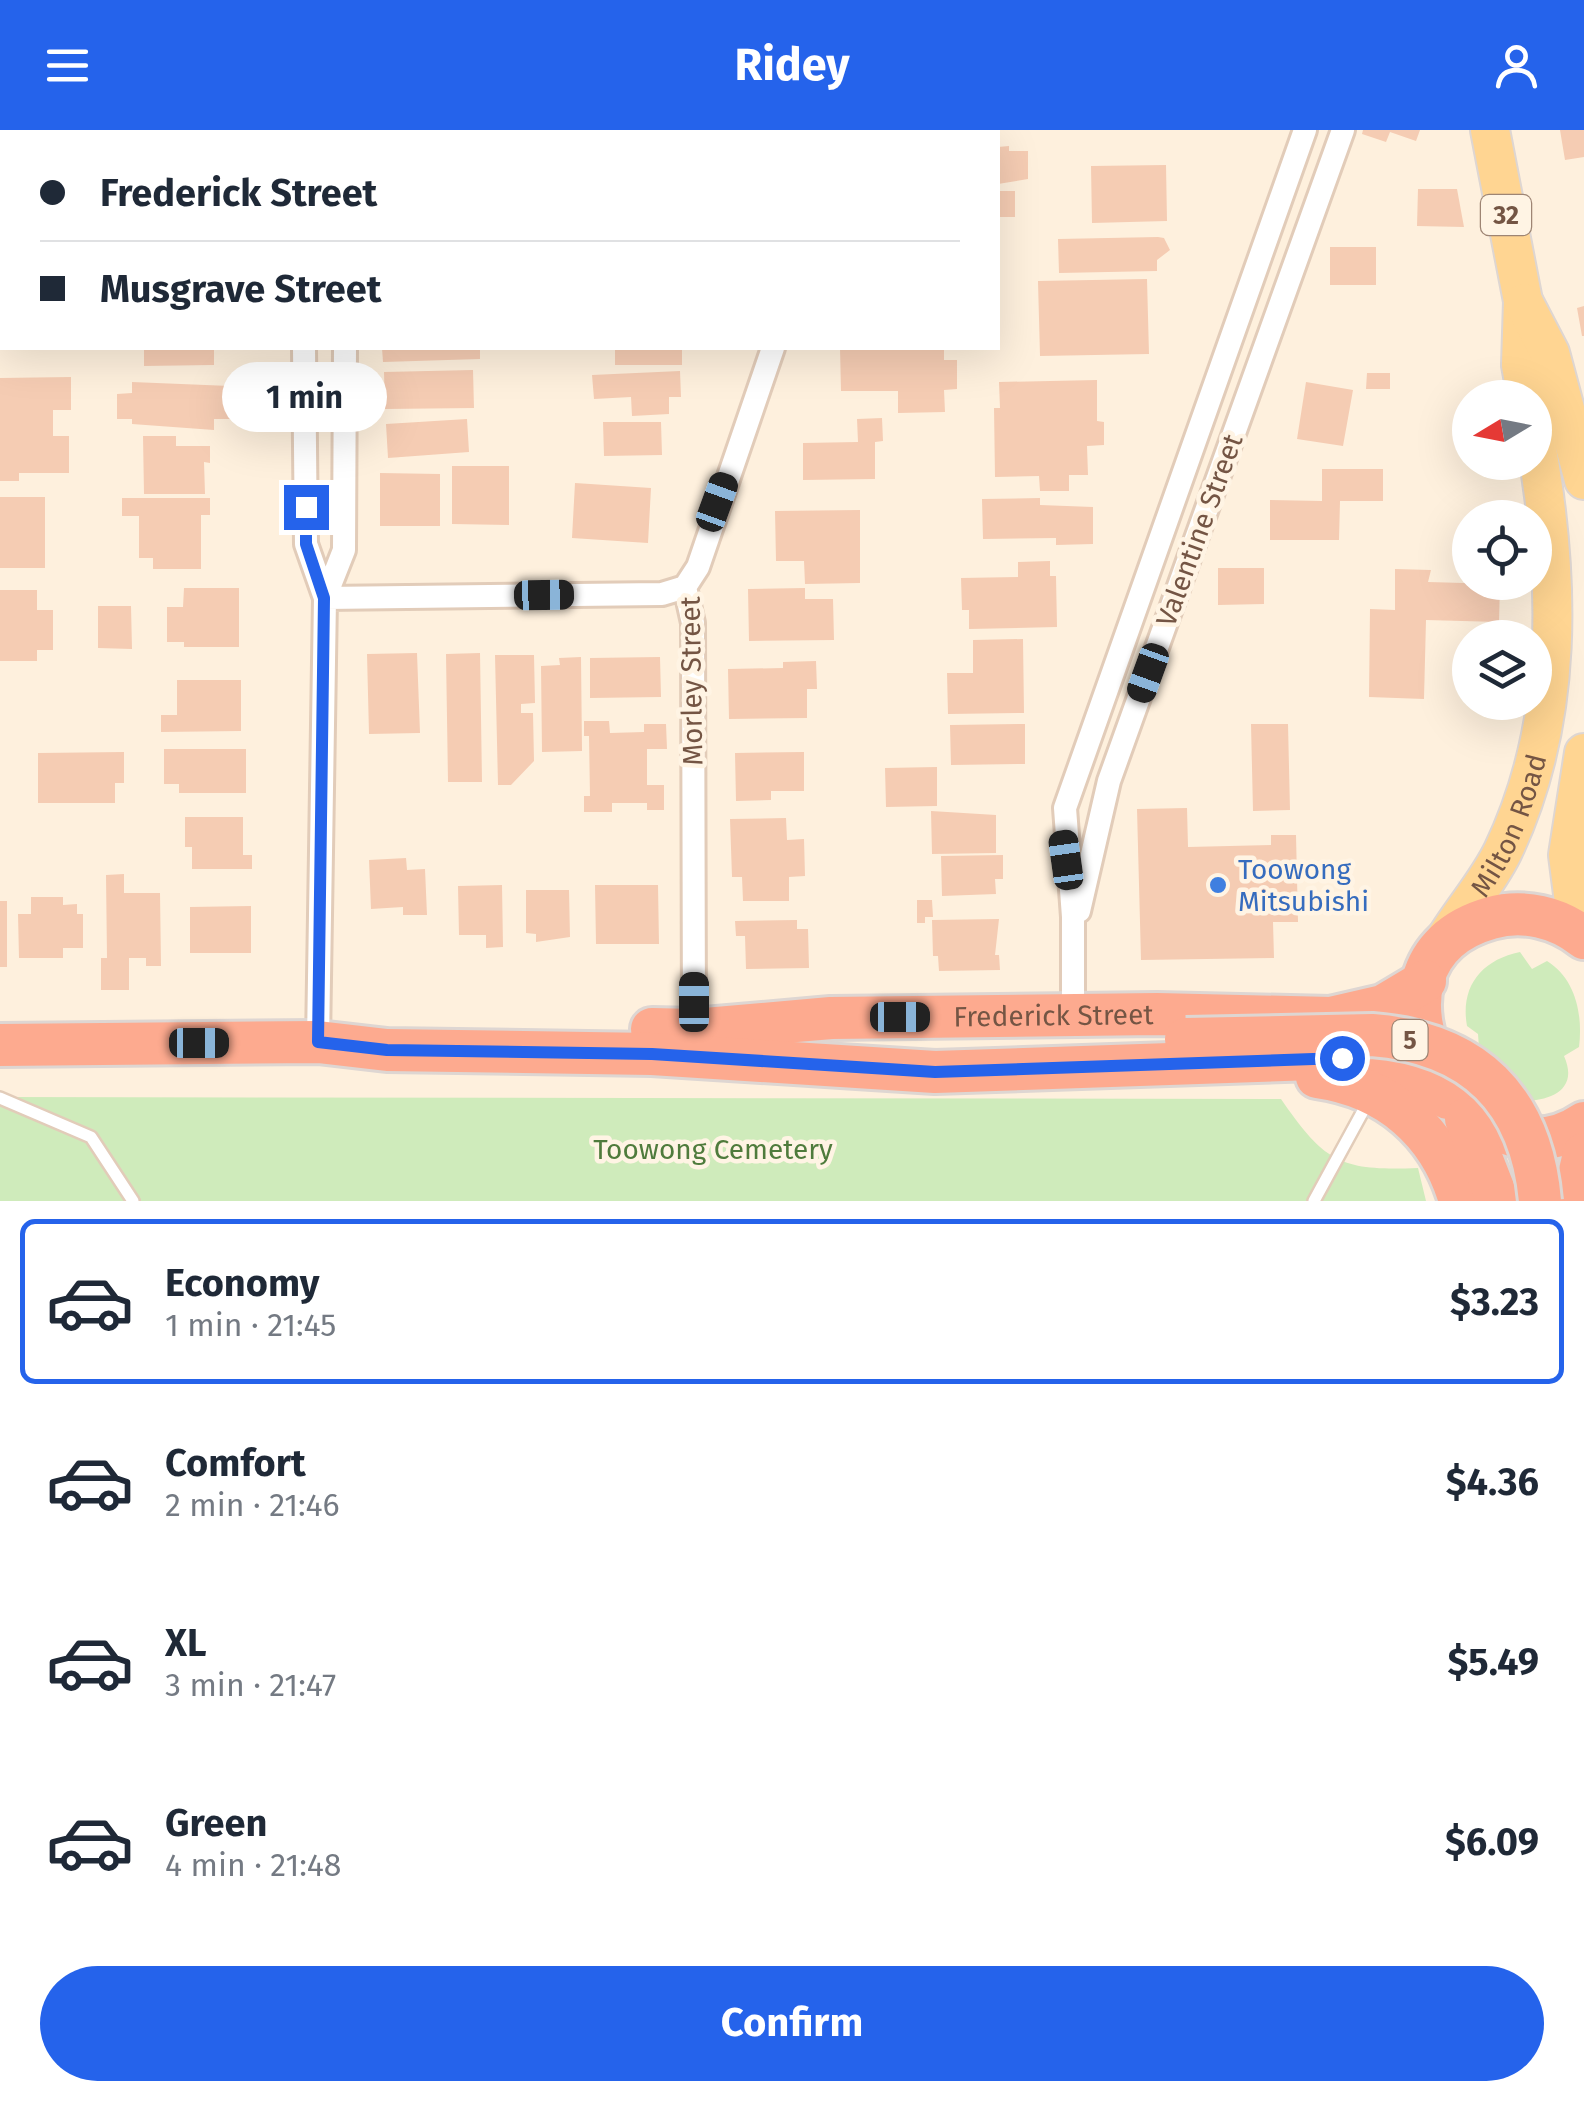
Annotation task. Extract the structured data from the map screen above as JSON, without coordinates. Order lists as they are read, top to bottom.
{
  "streets": {
    "highway": ["Frederick Street", "5"],
    "main road": ["32", "Milton Road"],
    "street": ["Valentine Street", "Morley Street"]
  },
  "crossings": [
    ["Valentine Street", "Frederick Street"],
    ["Morley Street", "Frederick Street"],
    ["Morley Street", "5"],
    ["Milton Road", "Frederick Street"],
    ["Frederick Street", "5"]
  ],
  "parks": ["Toowong Cemetery"],
  "places": ["Toowong Mitsubishi"],
  "north": "left",
  "page": {
    "header": "Ridey",
    "banner": ["Frederick Street", "Musgrave Street"],
    "bubble": "1 min",
    "list": [
      {
        "name": "Economy",
        "note": "1 min · 21:45",
        "value": "$3.23"
      },
      {
        "name": "Comfort",
        "note": "2 min · 21:46",
        "value": "$4.36"
      },
      {
        "name": "XL",
        "note": "3 min · 21:47",
        "value": "$5.49"
      },
      {
        "name": "Green",
        "note": "4 min · 21:48",
        "value": "$6.09"
      }
    ],
    "buttons": "Confirm"
  }
}
